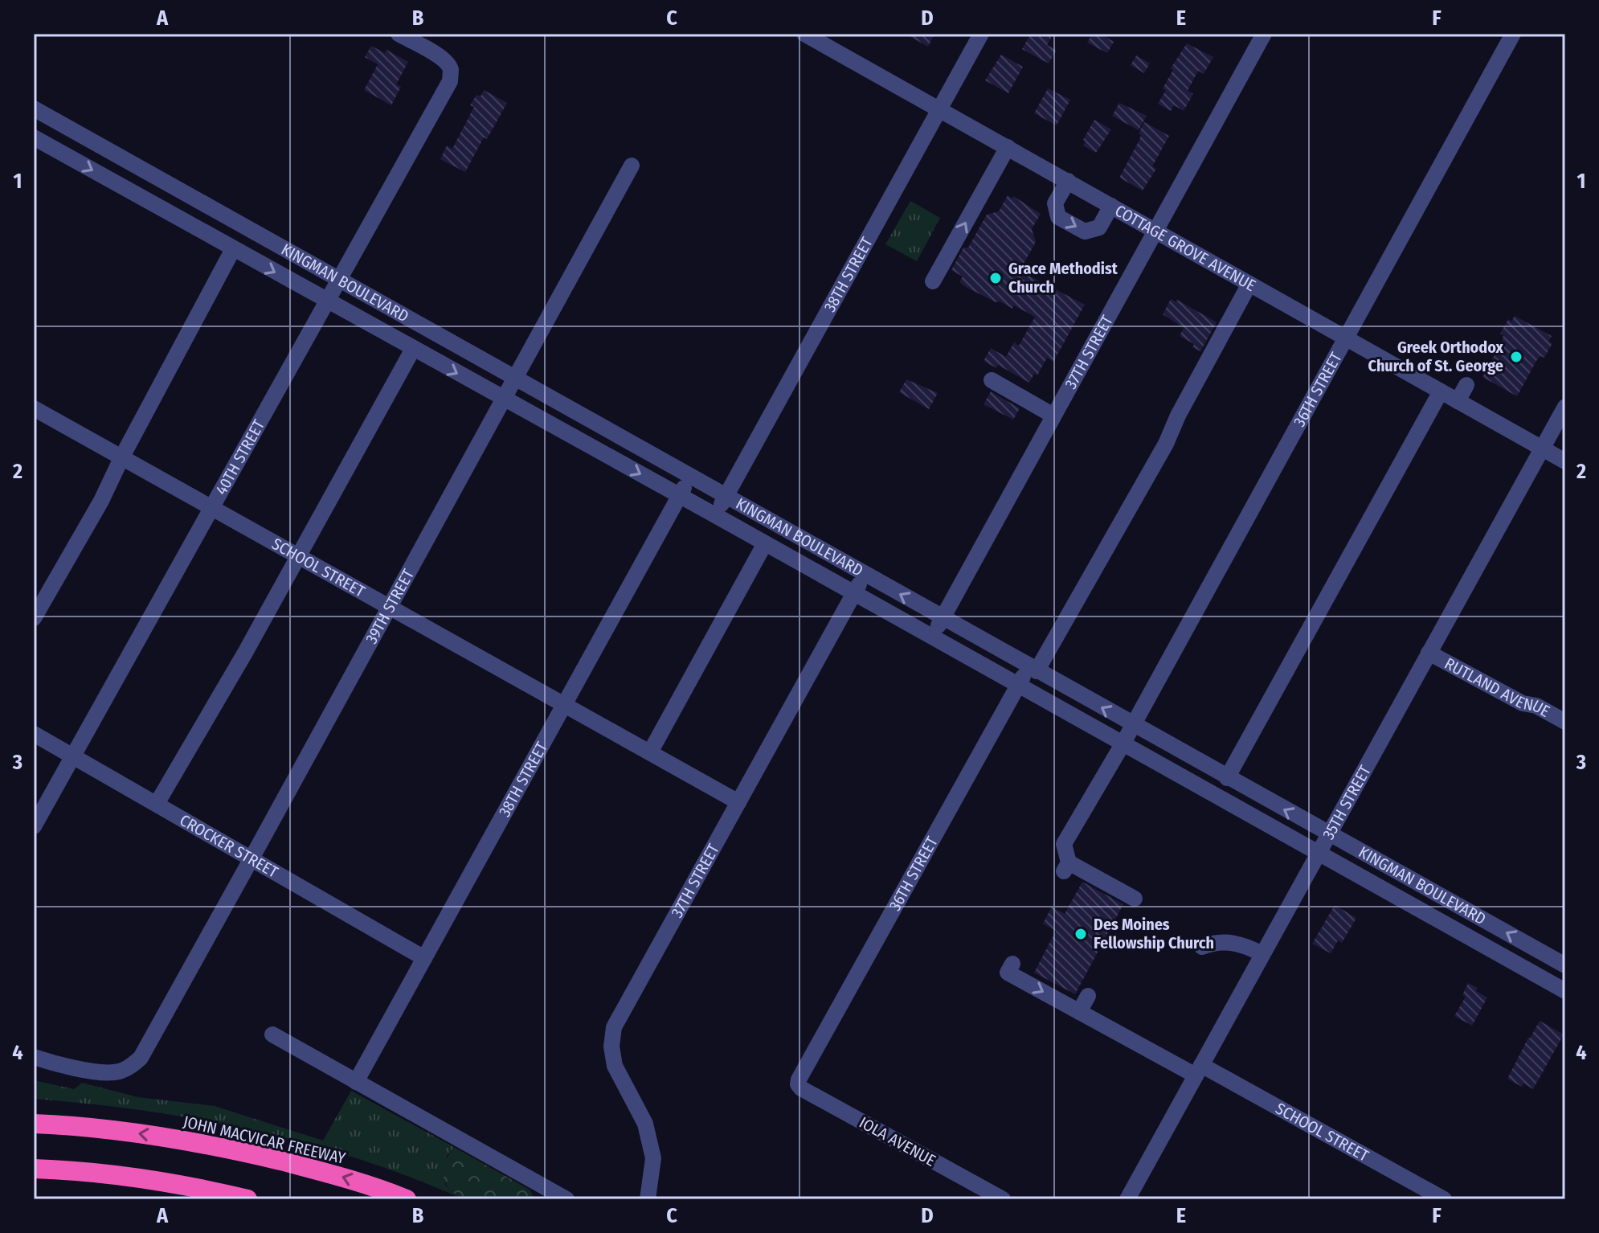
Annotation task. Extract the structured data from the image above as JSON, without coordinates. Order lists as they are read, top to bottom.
{
  "streets": {
    "highway": ["JOHN MACVICAR FREEWAY"],
    "street": [
      "COTTAGE GROVE AVENUE",
      "38TH STREET",
      "KINGMAN BOULEVARD",
      "37TH STREET",
      "36TH STREET",
      "40TH STREET",
      "SCHOOL STREET",
      "39TH STREET",
      "RUTLAND AVENUE",
      "35TH STREET",
      "CROCKER STREET",
      "IOLA AVENUE"
    ]
  },
  "crossings": [
    ["COTTAGE GROVE AVENUE", "38TH STREET"],
    ["COTTAGE GROVE AVENUE", "37TH STREET"],
    ["COTTAGE GROVE AVENUE", "36TH STREET"],
    ["COTTAGE GROVE AVENUE", "35TH STREET"],
    ["38TH STREET", "KINGMAN BOULEVARD"],
    ["38TH STREET", "SCHOOL STREET"],
    ["38TH STREET", "CROCKER STREET"],
    ["KINGMAN BOULEVARD", "37TH STREET"],
    ["KINGMAN BOULEVARD", "36TH STREET"],
    ["KINGMAN BOULEVARD", "40TH STREET"],
    ["KINGMAN BOULEVARD", "39TH STREET"],
    ["KINGMAN BOULEVARD", "35TH STREET"],
    ["37TH STREET", "SCHOOL STREET"],
    ["36TH STREET", "IOLA AVENUE"],
    ["40TH STREET", "SCHOOL STREET"],
    ["40TH STREET", "CROCKER STREET"],
    ["SCHOOL STREET", "39TH STREET"],
    ["SCHOOL STREET", "35TH STREET"],
    ["39TH STREET", "CROCKER STREET"],
    ["RUTLAND AVENUE", "35TH STREET"]
  ],
  "places": ["Grace Methodist Church", "Greek Orthodox Church of St. George", "Des Moines Fellowship Church"],
  "grid": {
    "columns": [
      "A",
      "B",
      "C",
      "D",
      "E",
      "F"
    ],
    "rows": [
      "1",
      "2",
      "3",
      "4"
    ]
  }
}
